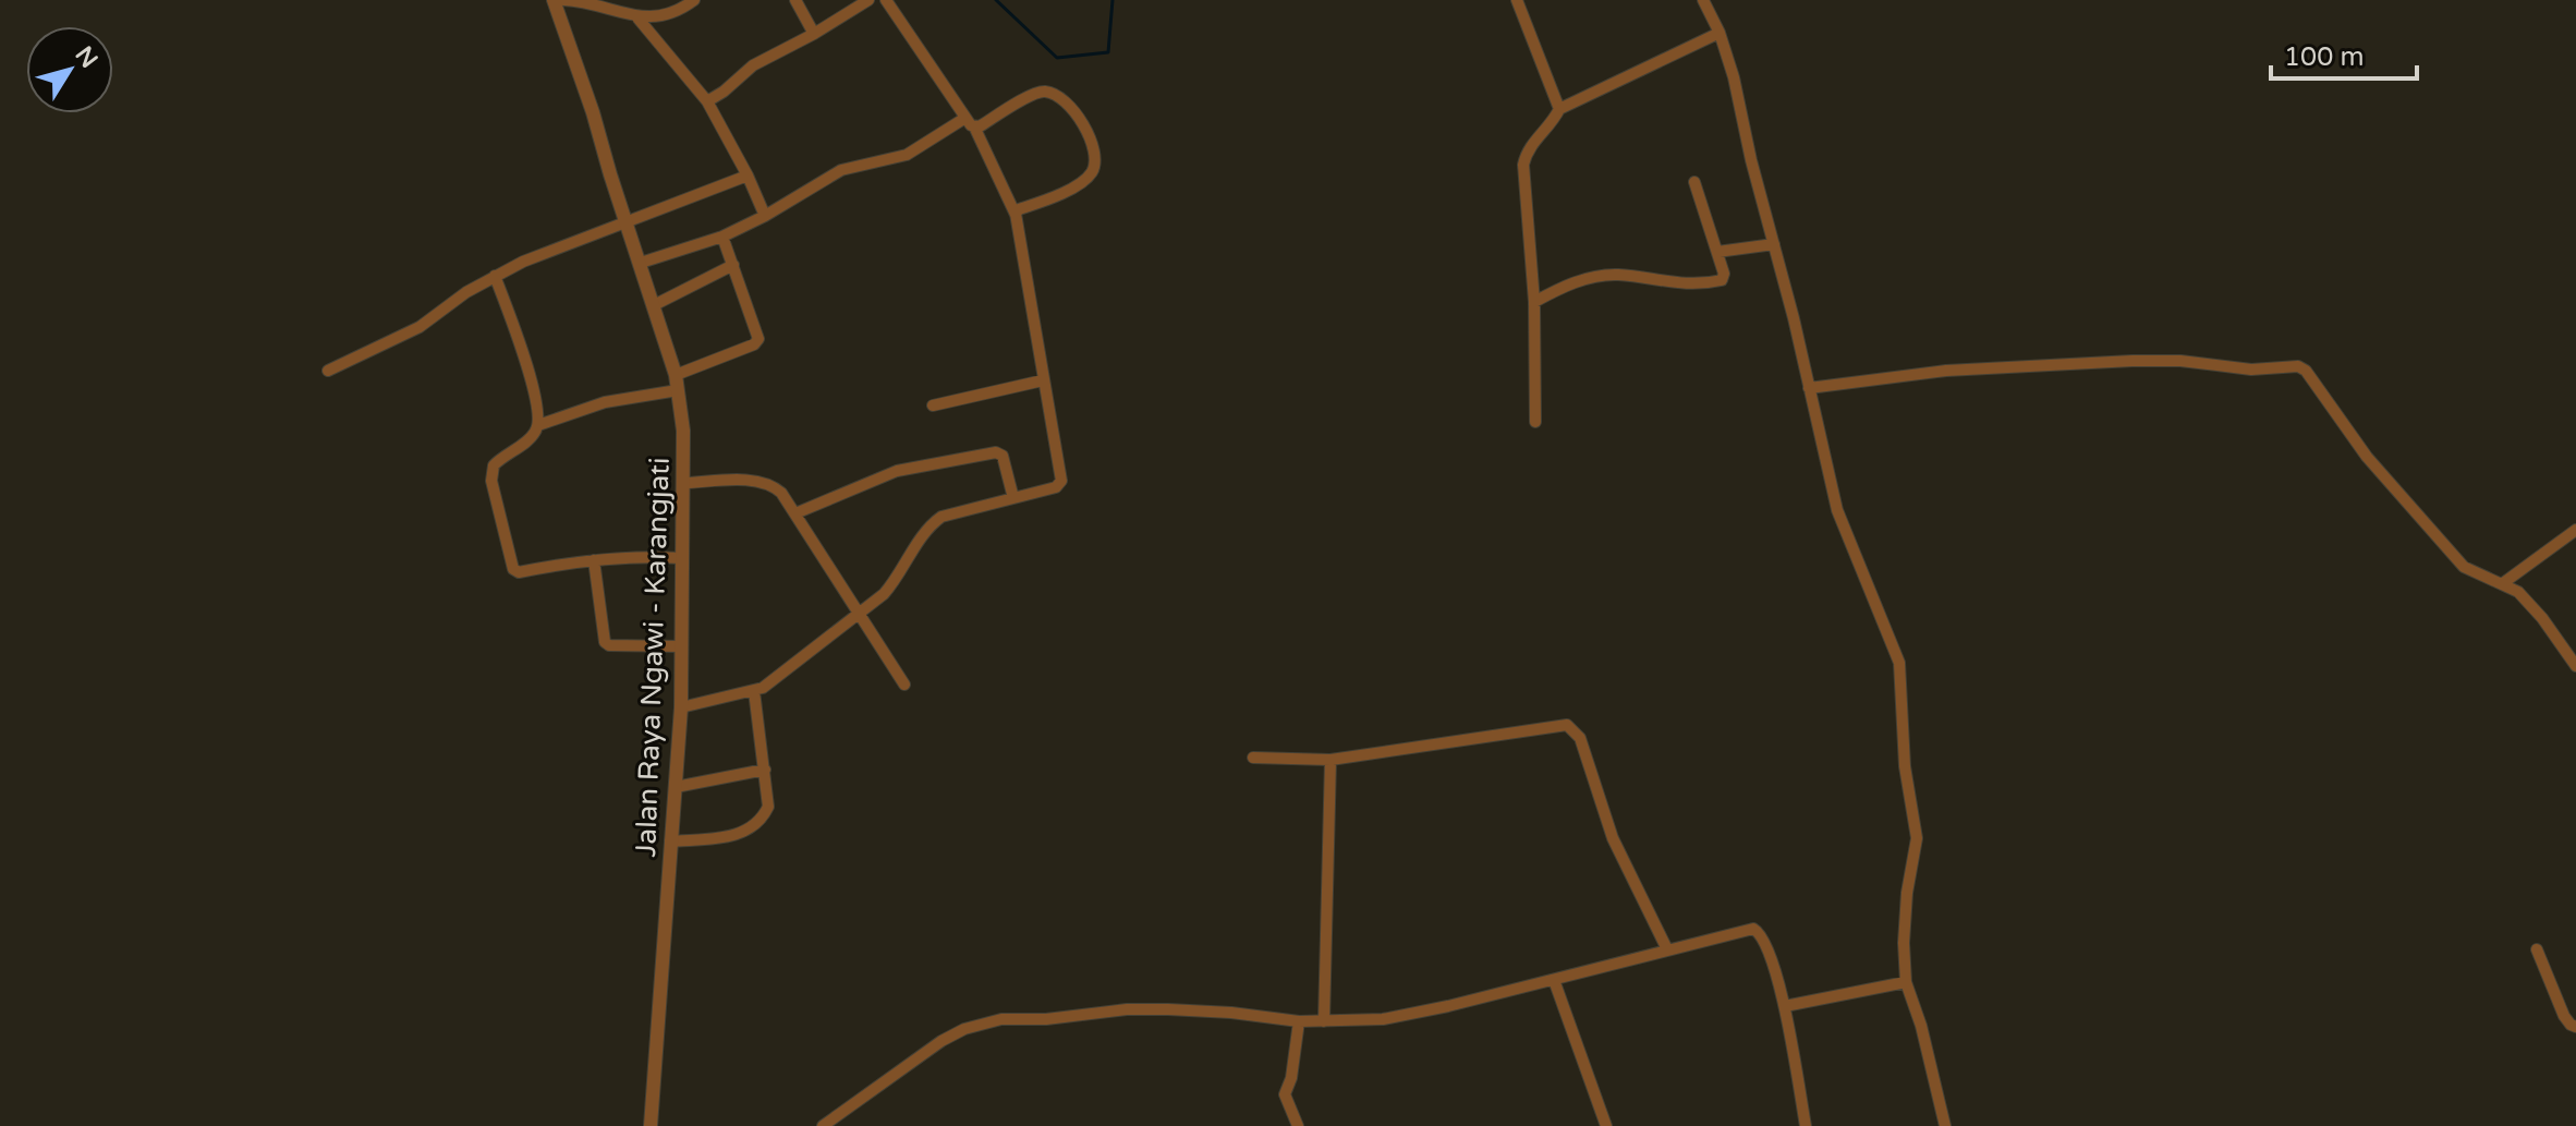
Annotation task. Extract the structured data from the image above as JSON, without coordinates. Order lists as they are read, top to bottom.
{
  "streets": {
    "street": ["Jalan Raya Ngawi - Karangjati"]
  },
  "scale_bar": "100 m",
  "north": "top right"
}
